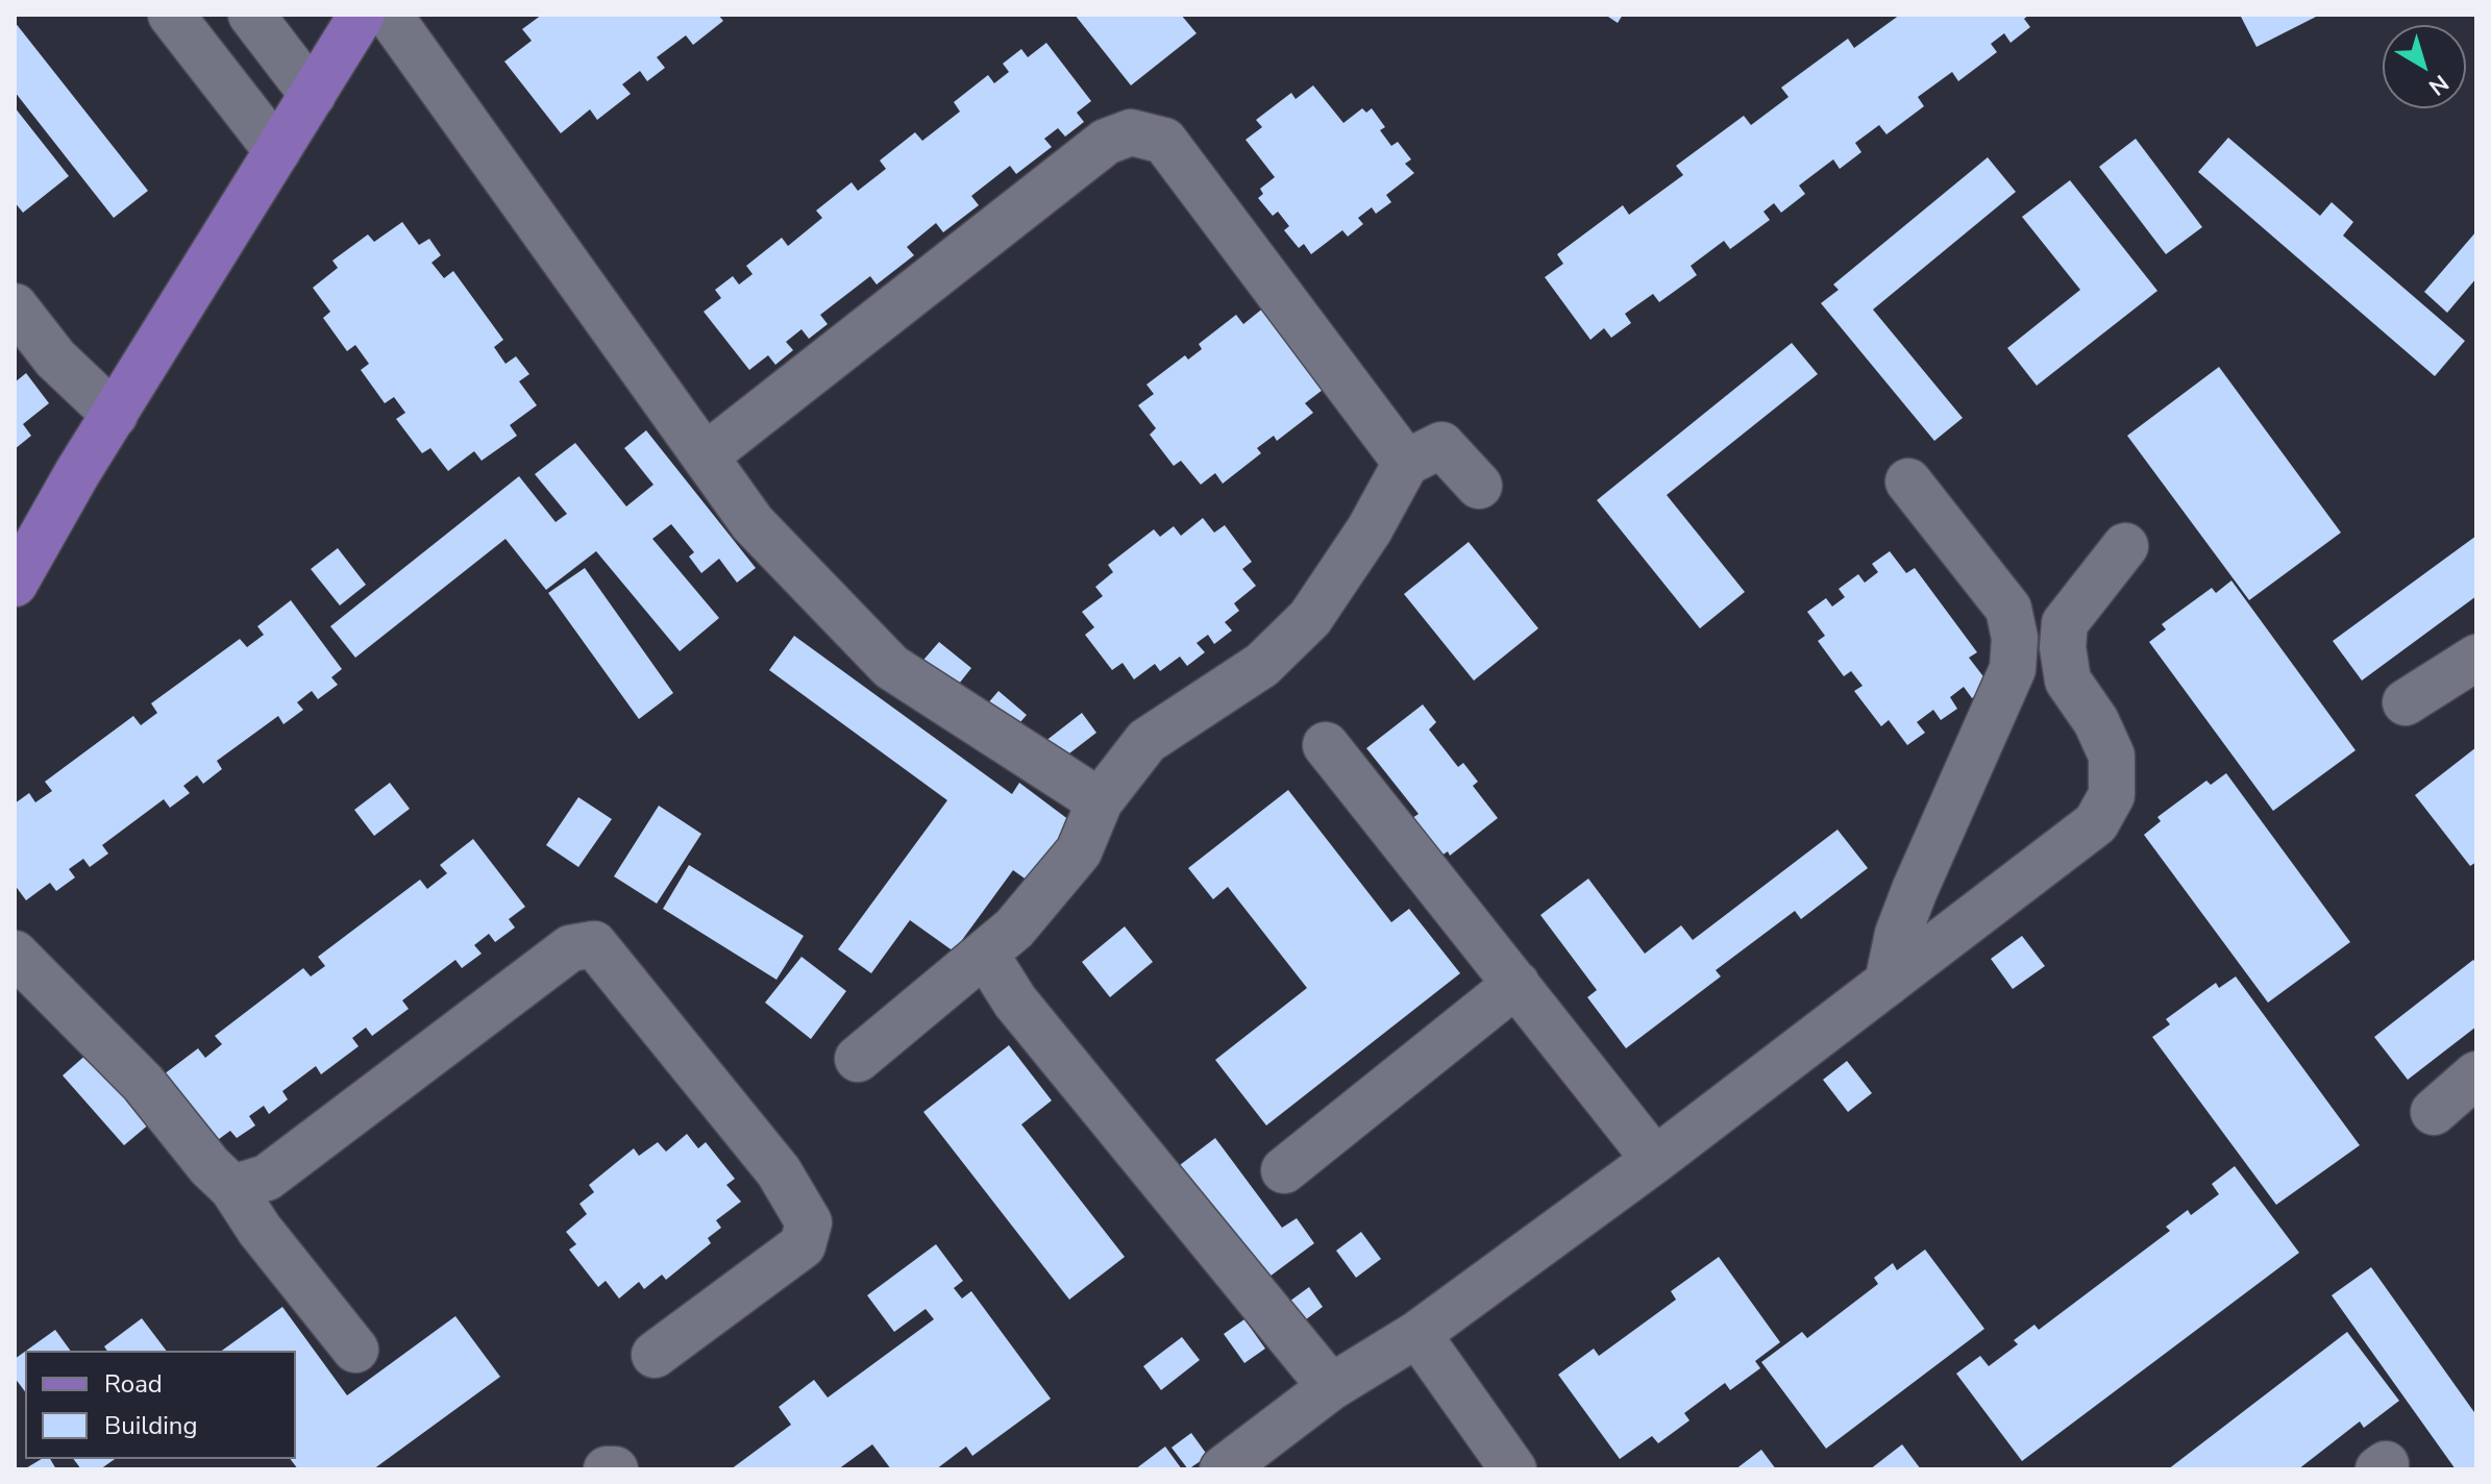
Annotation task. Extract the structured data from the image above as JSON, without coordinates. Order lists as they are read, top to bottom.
{
  "legend": ["Road", "Building"],
  "north": "bottom right"
}
